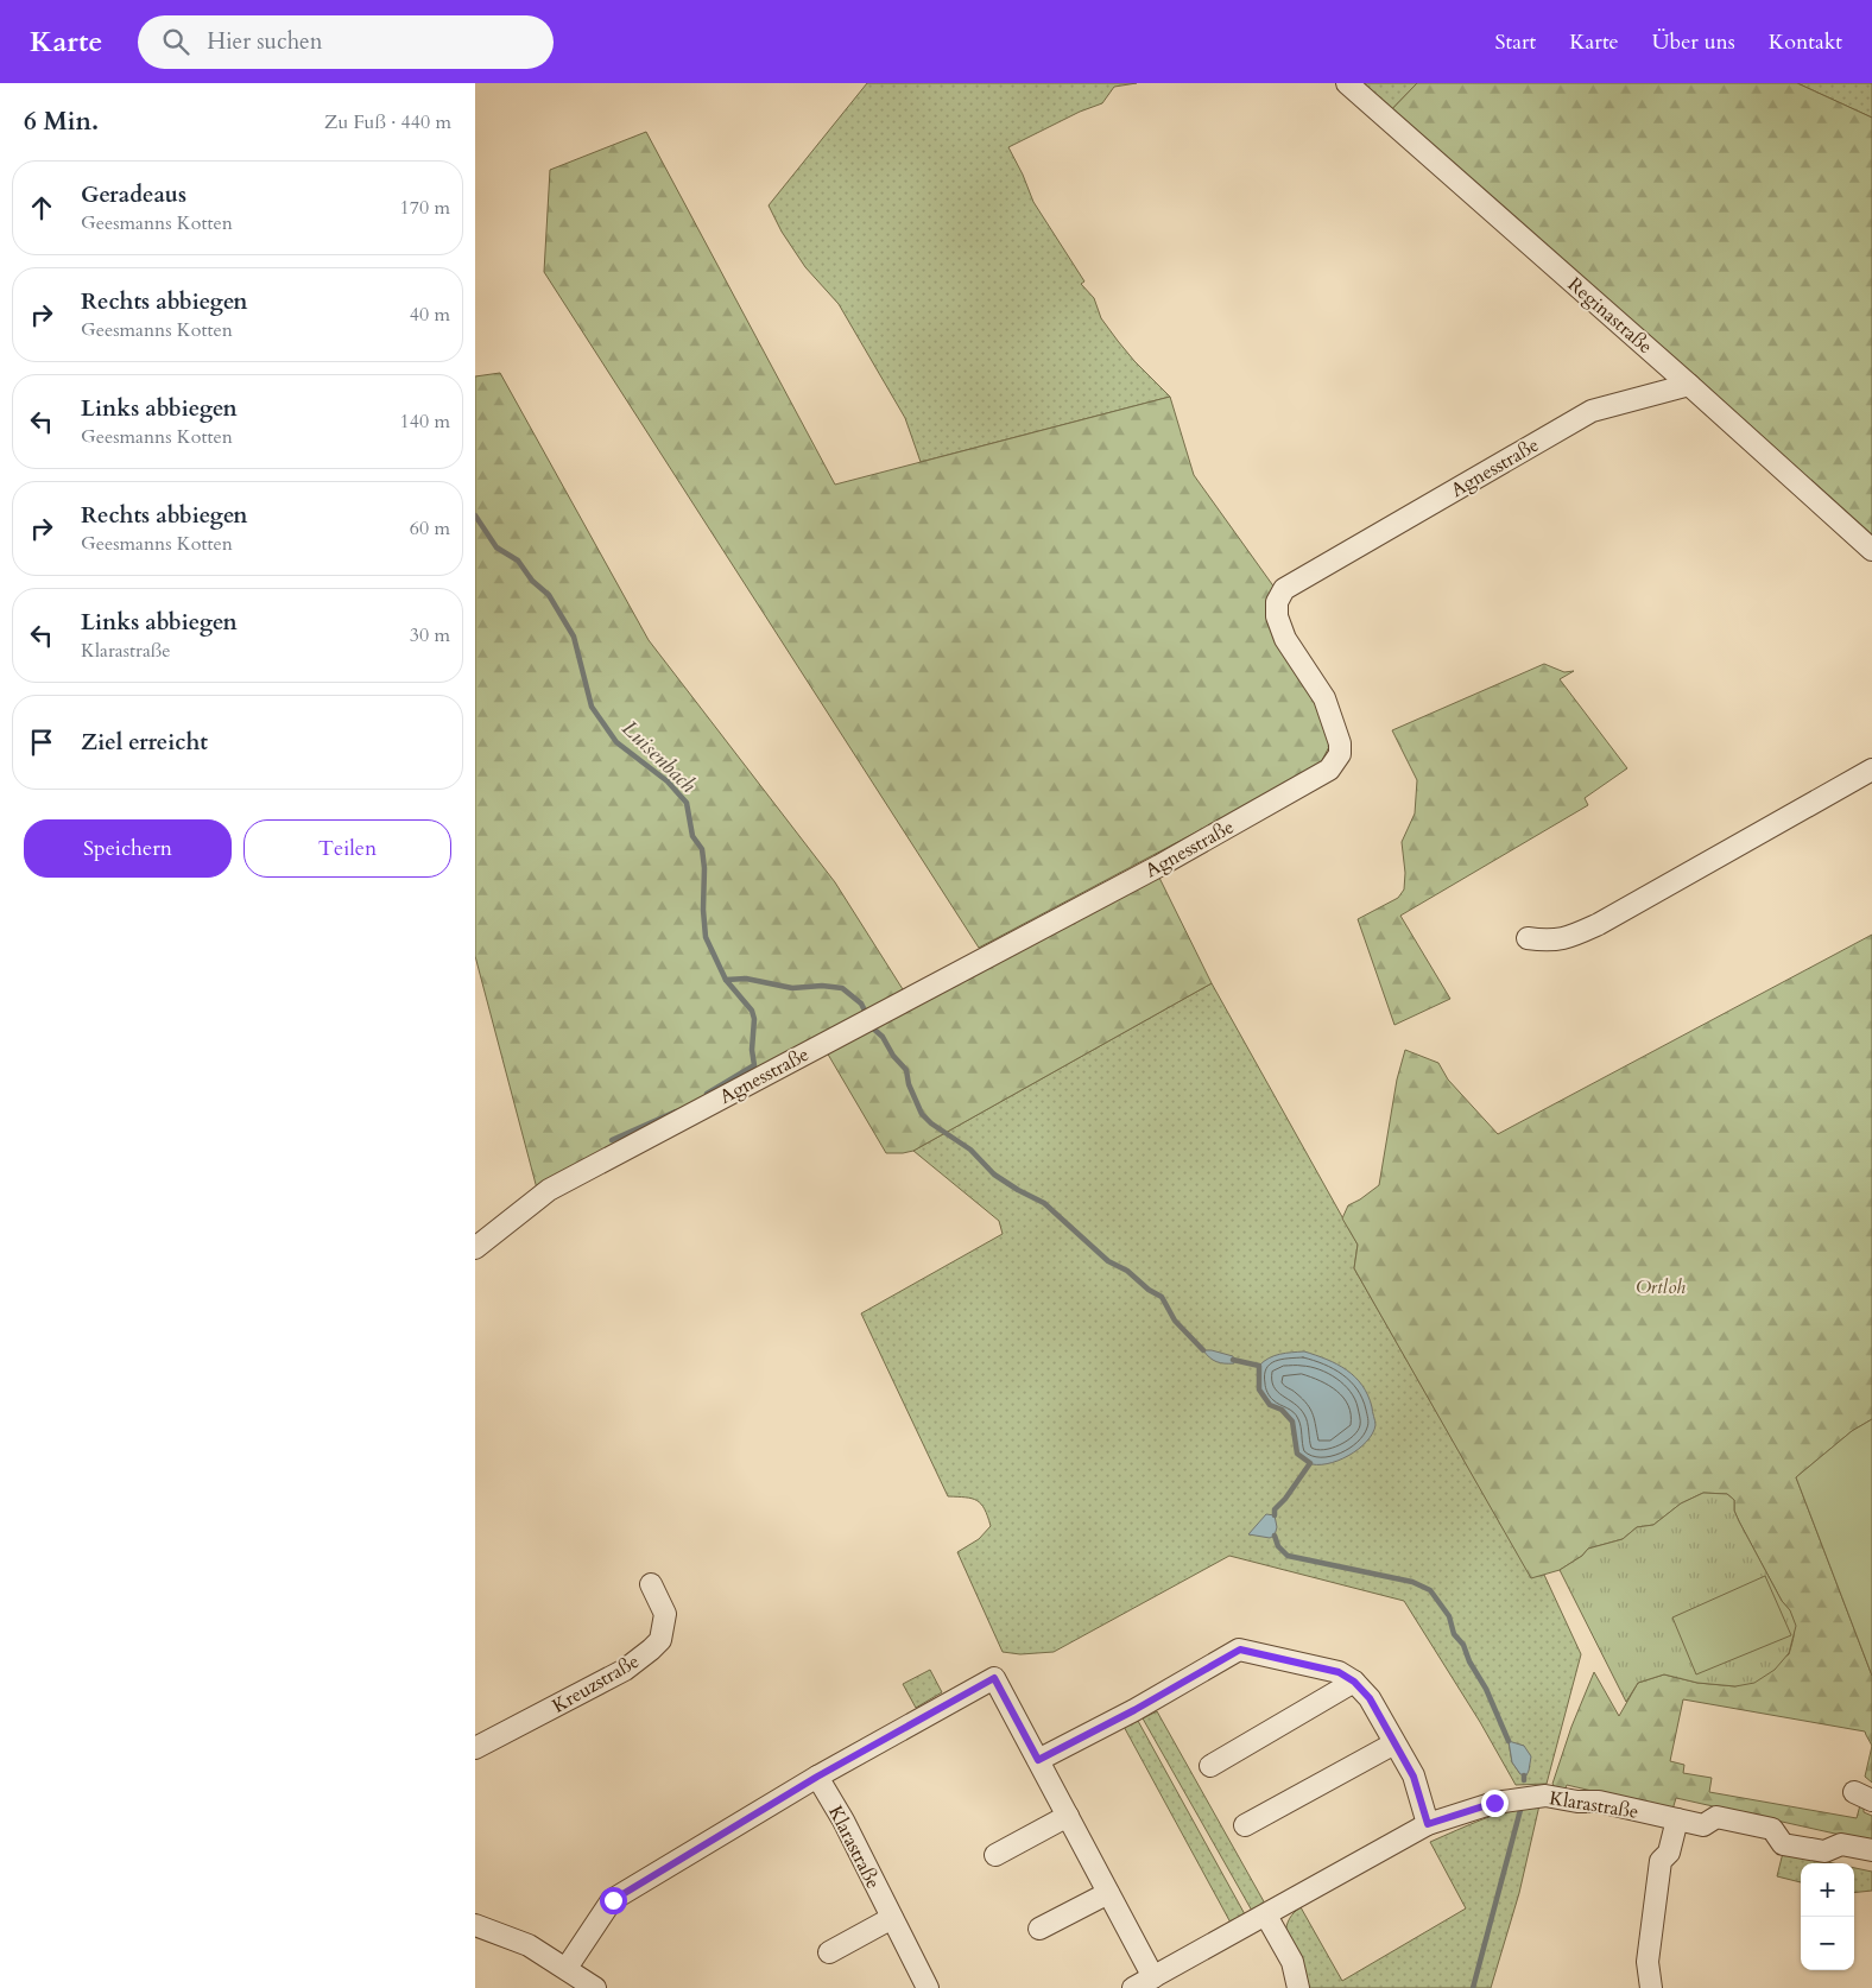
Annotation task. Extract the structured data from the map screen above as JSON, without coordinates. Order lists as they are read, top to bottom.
{
  "streets": {
    "street": [
      "Reginastraße",
      "Agnesstraße",
      "Kreuzstraße",
      "Klarastraße"
    ]
  },
  "crossings": [
    ["Reginastraße", "Agnesstraße"]
  ],
  "water": ["Luisenbach"],
  "parks": ["Ortloh"],
  "page": {
    "header": "Karte",
    "search": "Hier suchen",
    "nav": [
      "Start",
      "Karte",
      "Über uns",
      "Kontakt"
    ],
    "heading": ["6 Min.", "Zu Fuß · 440 m"],
    "list": [
      ["Geradeaus", "Geesmanns Kotten", "170 m"],
      ["Rechts abbiegen", "Geesmanns Kotten", "40 m"],
      ["Links abbiegen", "Geesmanns Kotten", "140 m"],
      ["Rechts abbiegen", "Geesmanns Kotten", "60 m"],
      ["Links abbiegen", "Klarastraße", "30 m"],
      "Ziel erreicht"
    ],
    "buttons": ["Speichern", "Teilen"],
    "map_buttons": ["+", "−"]
  }
}
